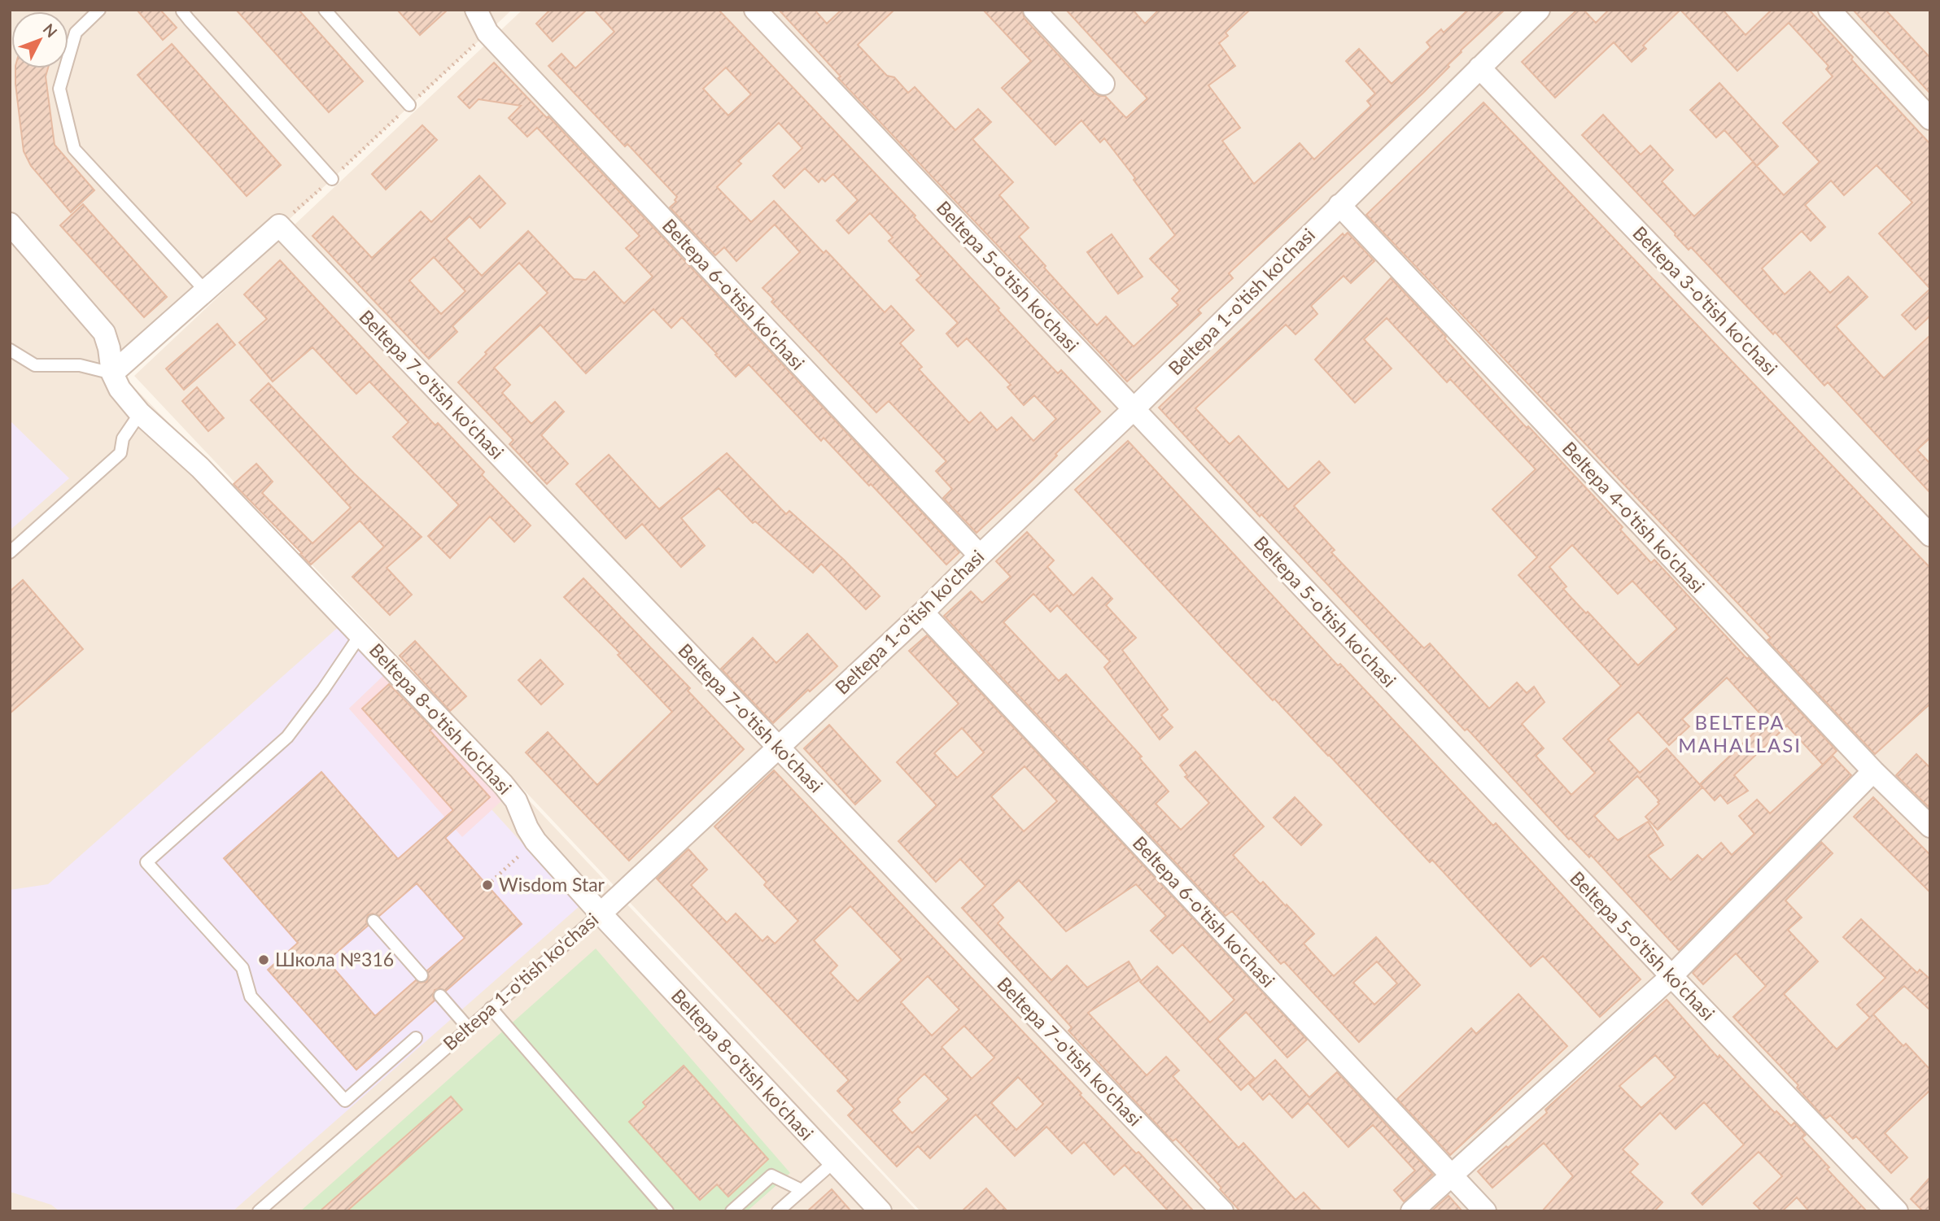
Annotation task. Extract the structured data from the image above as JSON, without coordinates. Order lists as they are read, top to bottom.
{
  "streets": {
    "street": [
      "Beltepa 5-o'tish ko'chasi",
      "Beltepa 6-o'tish ko'chasi",
      "Beltepa 3-o'tish ko'chasi",
      "Beltepa 1-o'tish ko'chasi",
      "Beltepa 7-o'tish ko'chasi",
      "Beltepa 4-o'tish ko'chasi",
      "Beltepa 8-o'tish ko'chasi"
    ]
  },
  "crossings": [
    ["Beltepa 5-o'tish ko'chasi", "Beltepa 1-o'tish ko'chasi"],
    ["Beltepa 6-o'tish ko'chasi", "Beltepa 1-o'tish ko'chasi"],
    ["Beltepa 3-o'tish ko'chasi", "Beltepa 1-o'tish ko'chasi"],
    ["Beltepa 1-o'tish ko'chasi", "Beltepa 7-o'tish ko'chasi"],
    ["Beltepa 1-o'tish ko'chasi", "Beltepa 4-o'tish ko'chasi"],
    ["Beltepa 1-o'tish ko'chasi", "Beltepa 8-o'tish ko'chasi"]
  ],
  "districts": ["BELTEPA MAHALLASI"],
  "places": ["Wisdom Star", "Школа №316"],
  "north": "top right"
}
